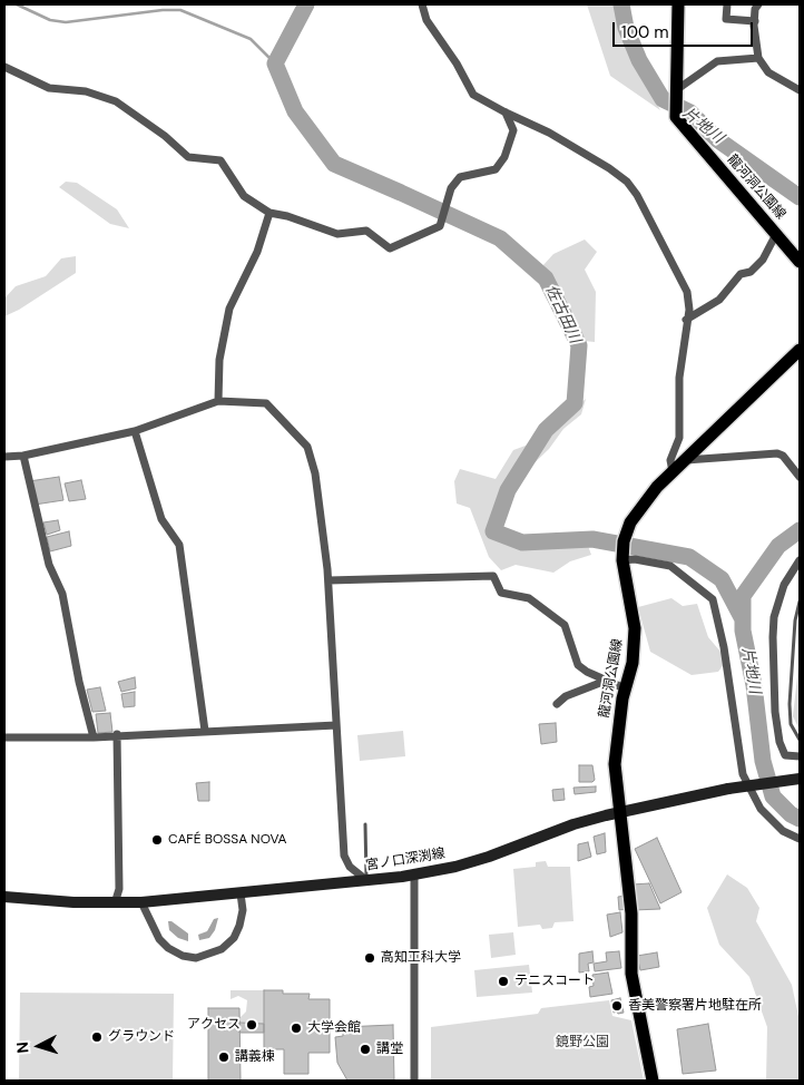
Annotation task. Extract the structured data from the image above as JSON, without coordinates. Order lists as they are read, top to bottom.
{
  "streets": {
    "main road": ["龍河洞公園線", "宮ノ口深渕線"]
  },
  "crossings": [
    ["龍河洞公園線", "宮ノ口深渕線"]
  ],
  "water": ["片地川", "佐古田川"],
  "parks": ["鏡野公園"],
  "places": [
    "CAFÉ BOSSA NOVA",
    "高知工科大学",
    "テニスコート",
    "香美警察署片地駐在所",
    "アクセス",
    "大学会館",
    "グラウンド",
    "講堂",
    "講義棟"
  ],
  "scale_bar": "100 m",
  "north": "left"
}
